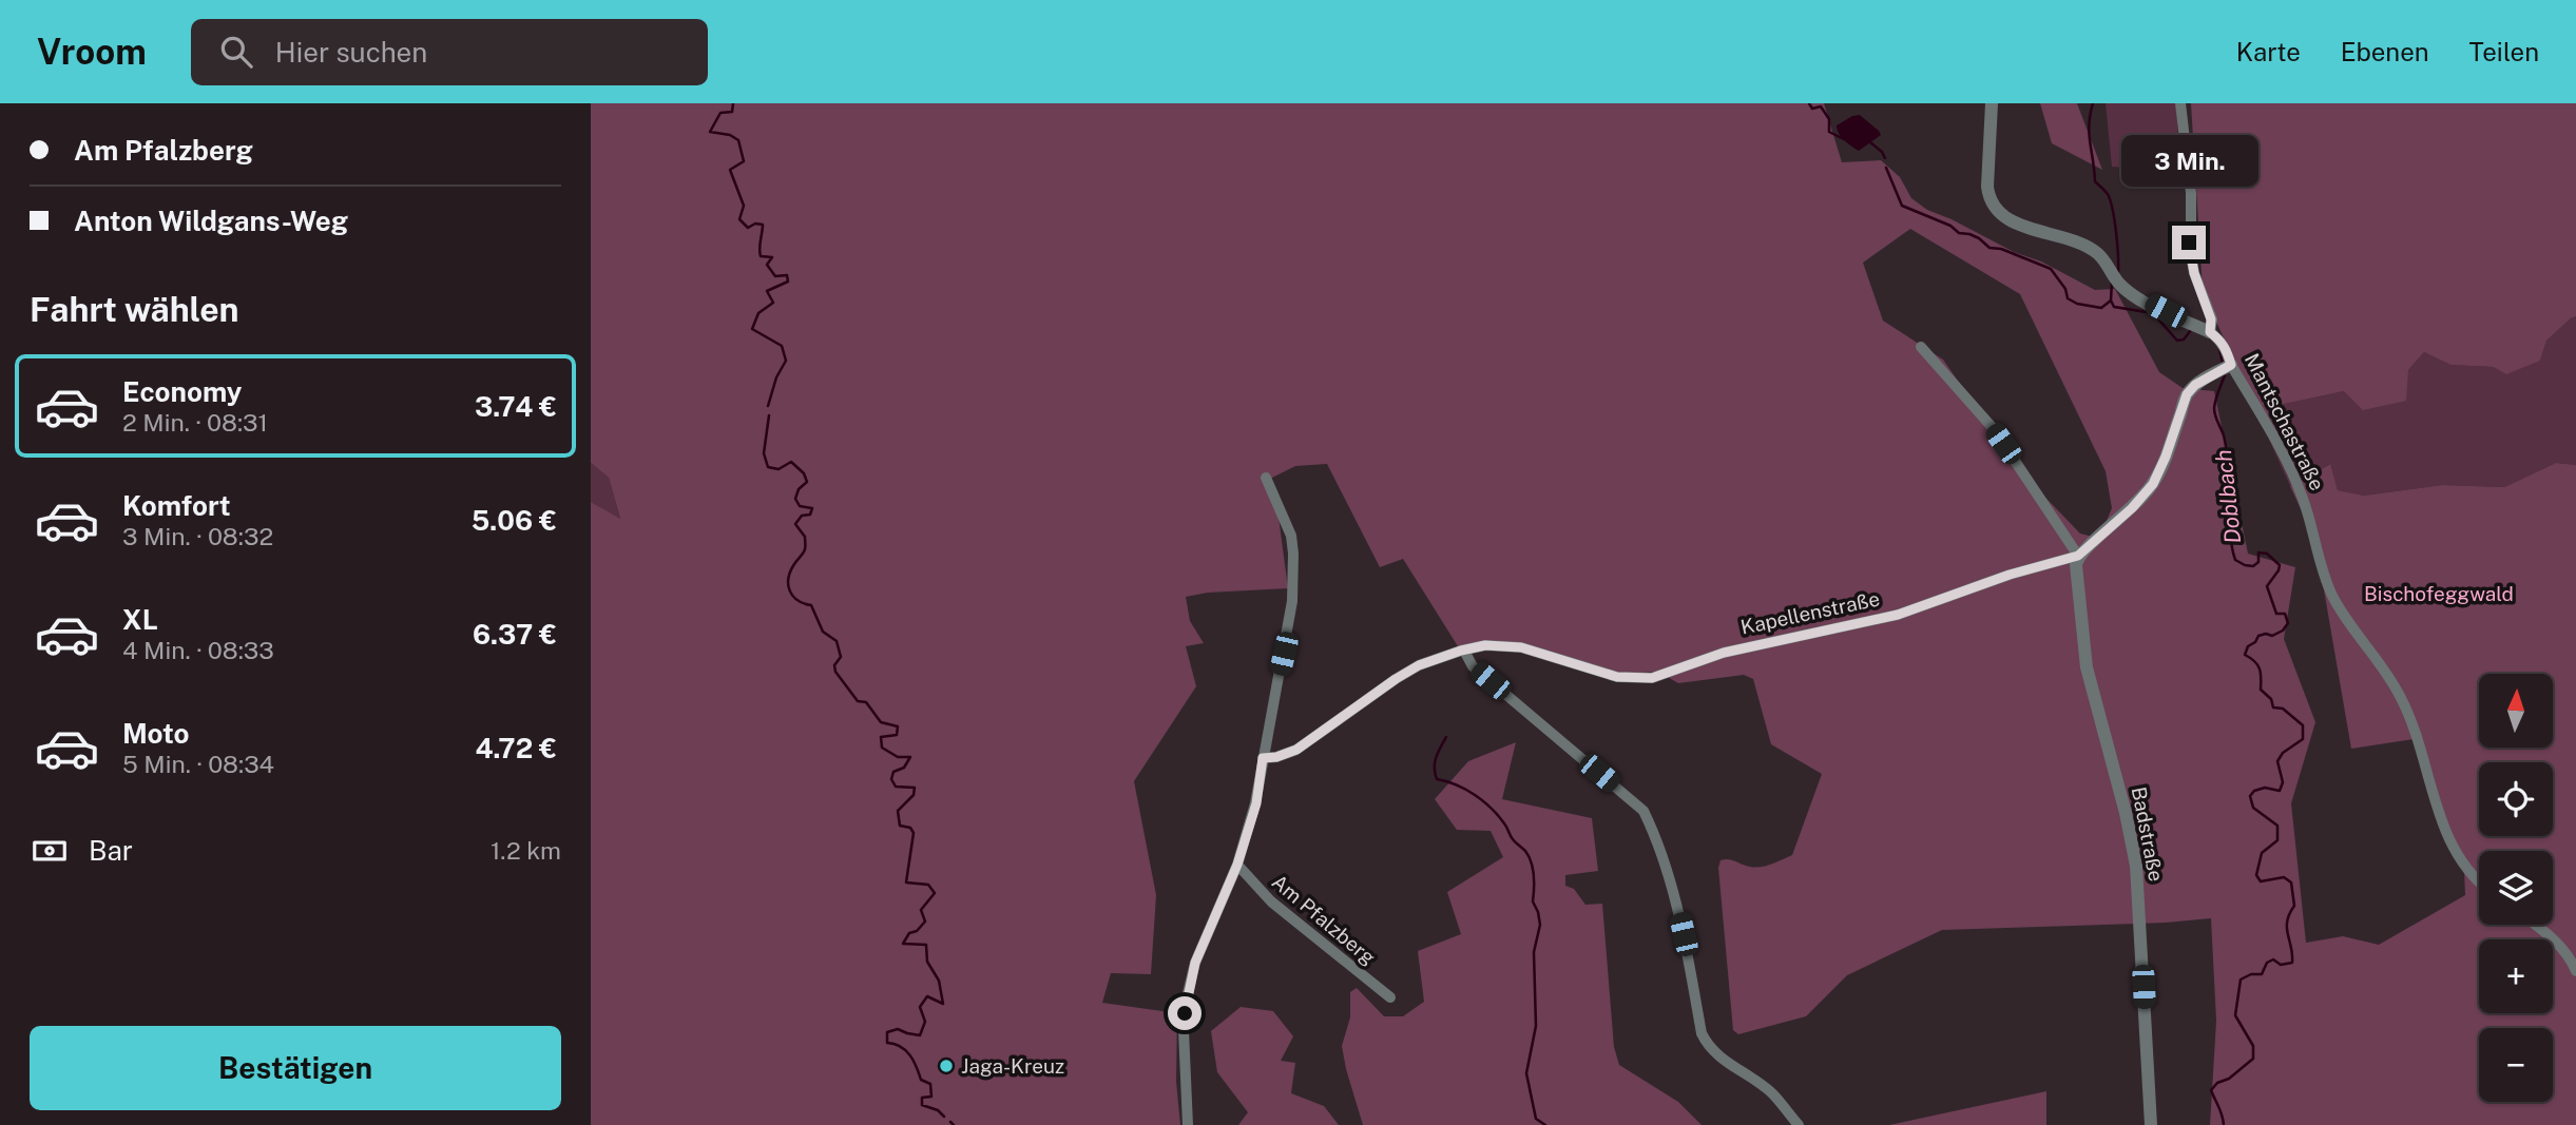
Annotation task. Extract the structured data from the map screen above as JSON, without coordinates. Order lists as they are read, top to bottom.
{
  "streets": {
    "street": [
      "Mantschastraße",
      "Kapellenstraße",
      "Badstraße",
      "Am Pfalzberg"
    ]
  },
  "crossings": [
    ["Mantschastraße", "Kapellenstraße"],
    ["Kapellenstraße", "Badstraße"]
  ],
  "water": ["Doblbach"],
  "parks": ["Bischofeggwald"],
  "places": ["Jaga-Kreuz"],
  "north": "top",
  "page": {
    "header": "Vroom",
    "search": "Hier suchen",
    "nav": ["Karte", "Ebenen", "Teilen"],
    "banner": ["Am Pfalzberg", "Anton Wildgans-Weg"],
    "bubble": "3 Min.",
    "heading": "Fahrt wählen",
    "list": [
      {
        "name": "Economy",
        "note": "2 Min. · 08:31",
        "value": "3.74 €"
      },
      {
        "name": "Komfort",
        "note": "3 Min. · 08:32",
        "value": "5.06 €"
      },
      {
        "name": "XL",
        "note": "4 Min. · 08:33",
        "value": "6.37 €"
      },
      {
        "name": "Moto",
        "note": "5 Min. · 08:34",
        "value": "4.72 €"
      }
    ],
    "map_buttons": ["+", "−"],
    "pay": ["Bar", "1.2 km"],
    "buttons": "Bestätigen"
  }
}
